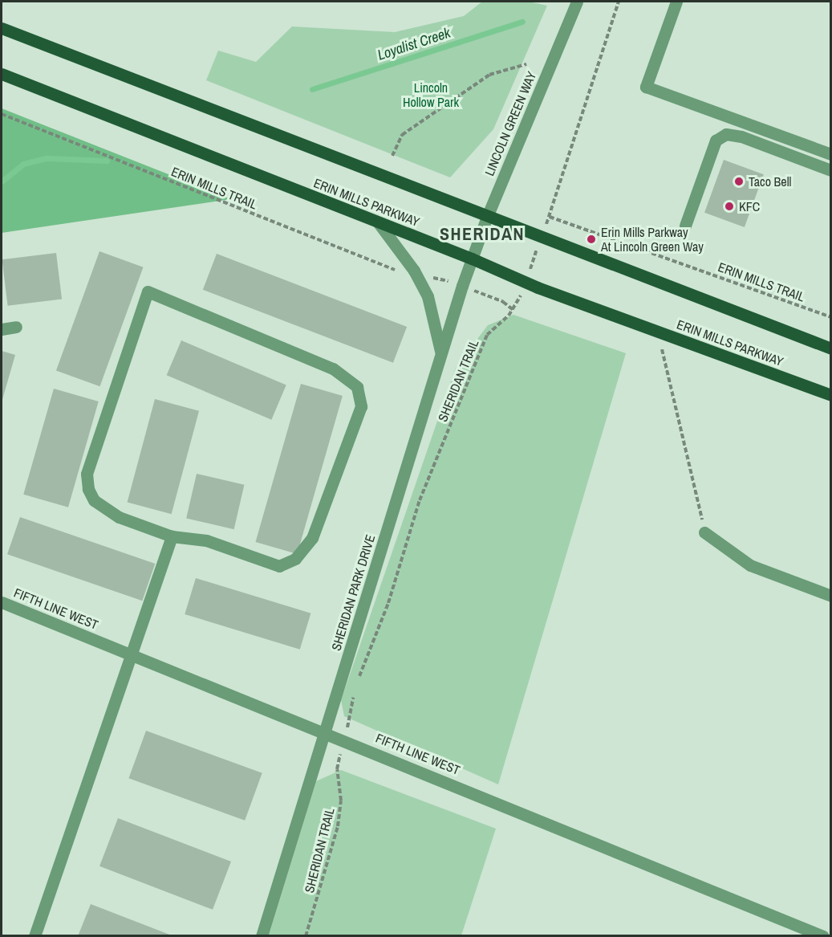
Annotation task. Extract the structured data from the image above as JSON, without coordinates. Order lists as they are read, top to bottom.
{
  "streets": {
    "main road": ["ERIN MILLS PARKWAY"],
    "street": ["LINCOLN GREEN WAY", "SHERIDAN PARK DRIVE", "FIFTH LINE WEST"],
    "path": ["ERIN MILLS TRAIL", "SHERIDAN TRAIL"]
  },
  "crossings": [
    ["LINCOLN GREEN WAY", "ERIN MILLS PARKWAY"],
    ["LINCOLN GREEN WAY", "SHERIDAN PARK DRIVE"],
    ["ERIN MILLS TRAIL", "SHERIDAN TRAIL"],
    ["ERIN MILLS PARKWAY", "SHERIDAN TRAIL"],
    ["ERIN MILLS PARKWAY", "SHERIDAN PARK DRIVE"],
    ["SHERIDAN PARK DRIVE", "FIFTH LINE WEST"]
  ],
  "districts": ["SHERIDAN"],
  "water": ["Loyalist Creek"],
  "parks": ["Lincoln Hollow Park"],
  "places": ["Taco Bell", "KFC", "Erin Mills Parkway At Lincoln Green Way"]
}
